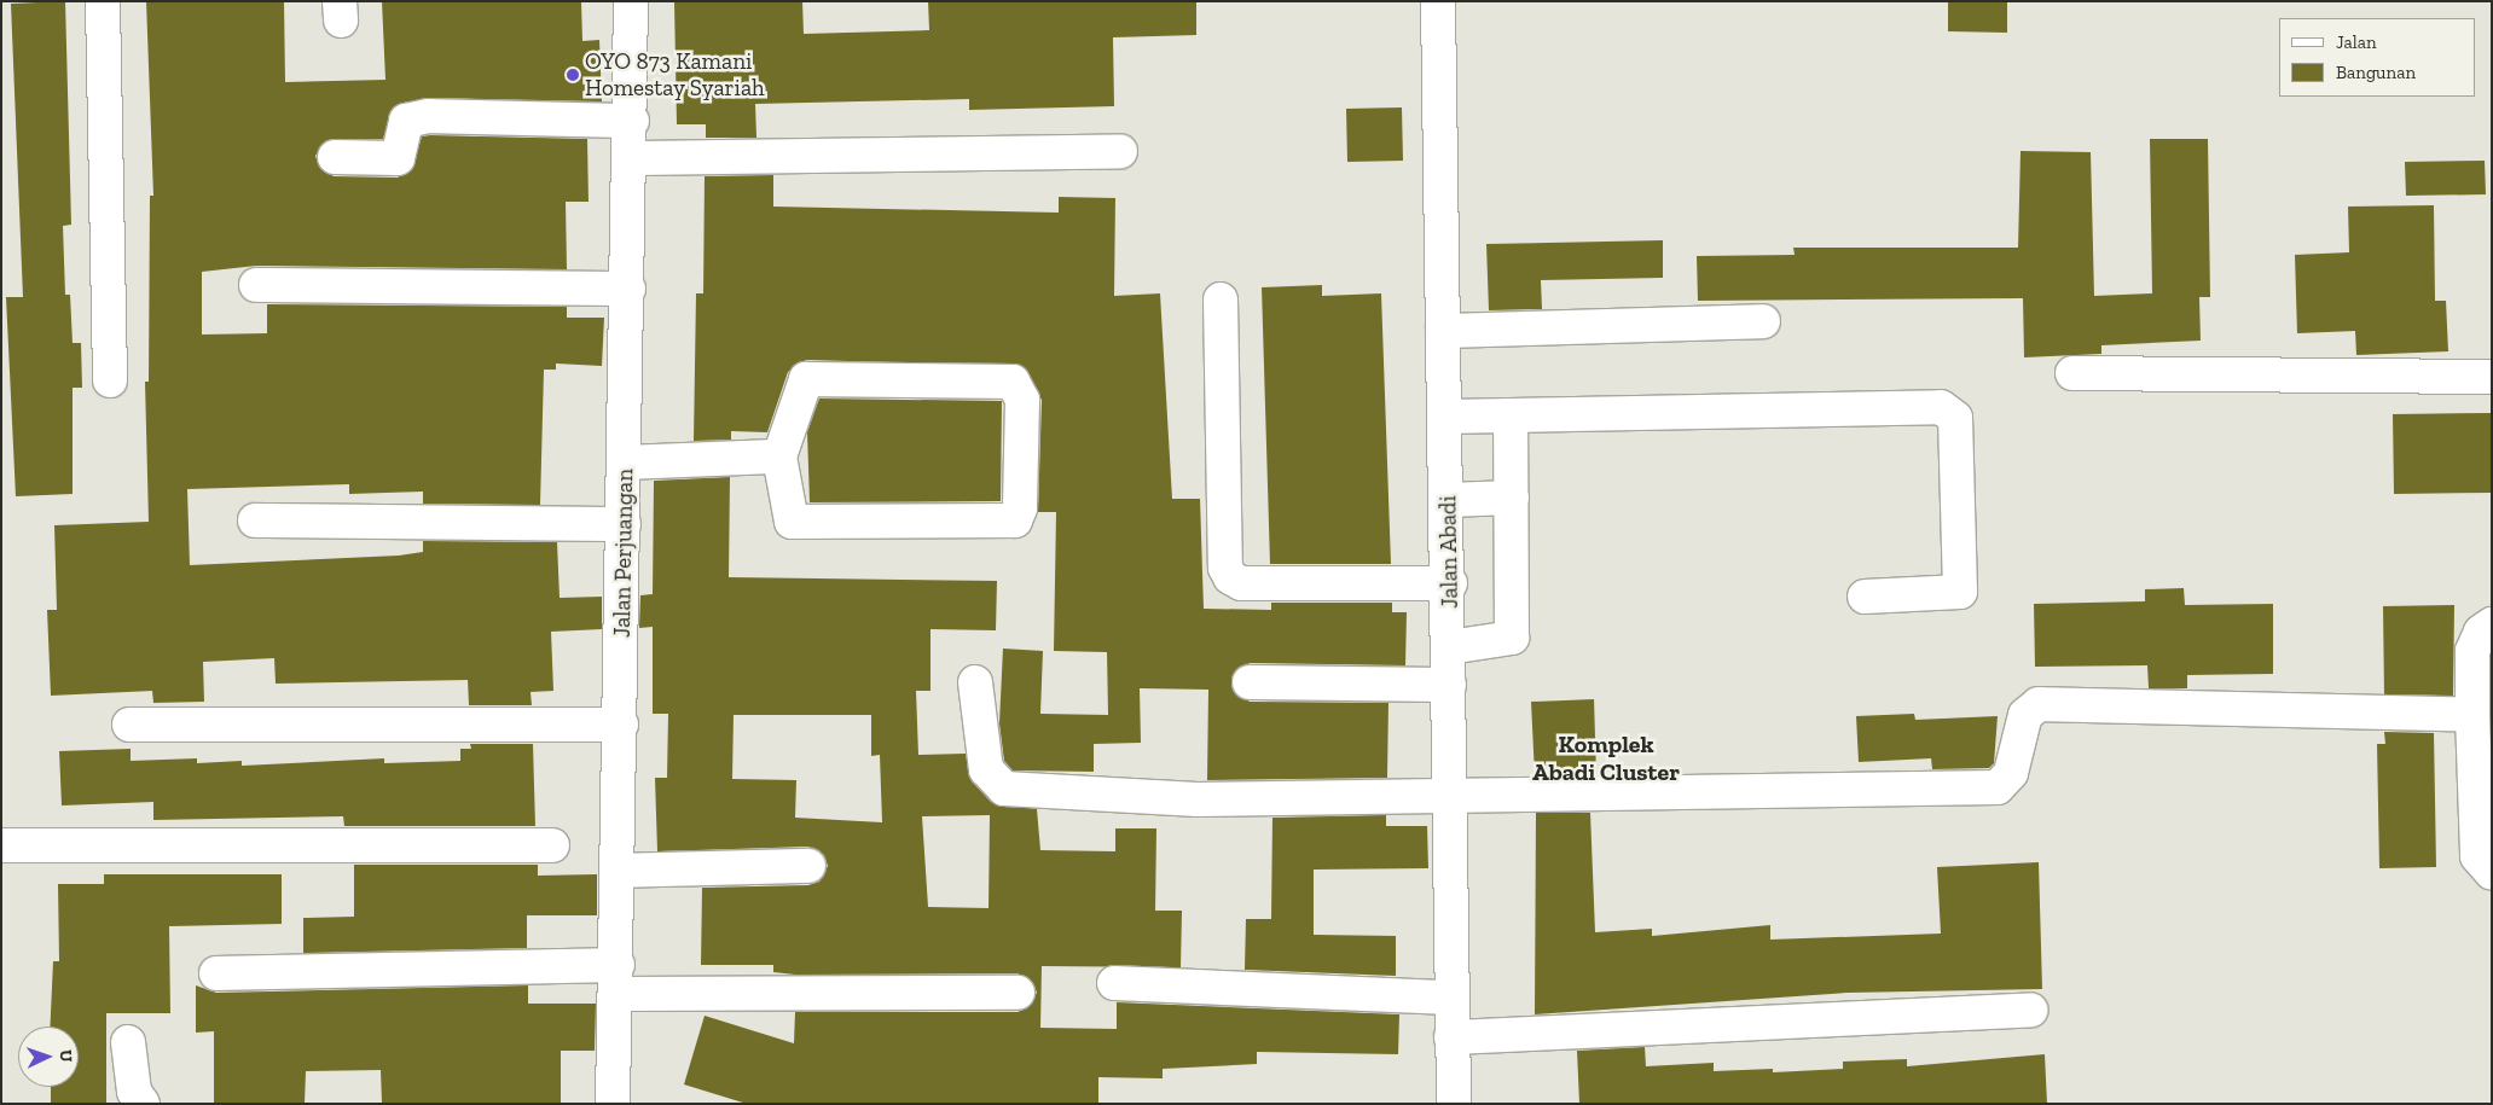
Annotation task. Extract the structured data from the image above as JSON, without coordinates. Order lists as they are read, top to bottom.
{
  "streets": {
    "street": ["Jalan Abadi", "Jalan Perjuangan"]
  },
  "districts": ["Komplek Abadi Cluster"],
  "places": ["OYO 873 Kamani Homestay Syariah"],
  "legend": ["Jalan", "Bangunan"],
  "north": "right"
}
